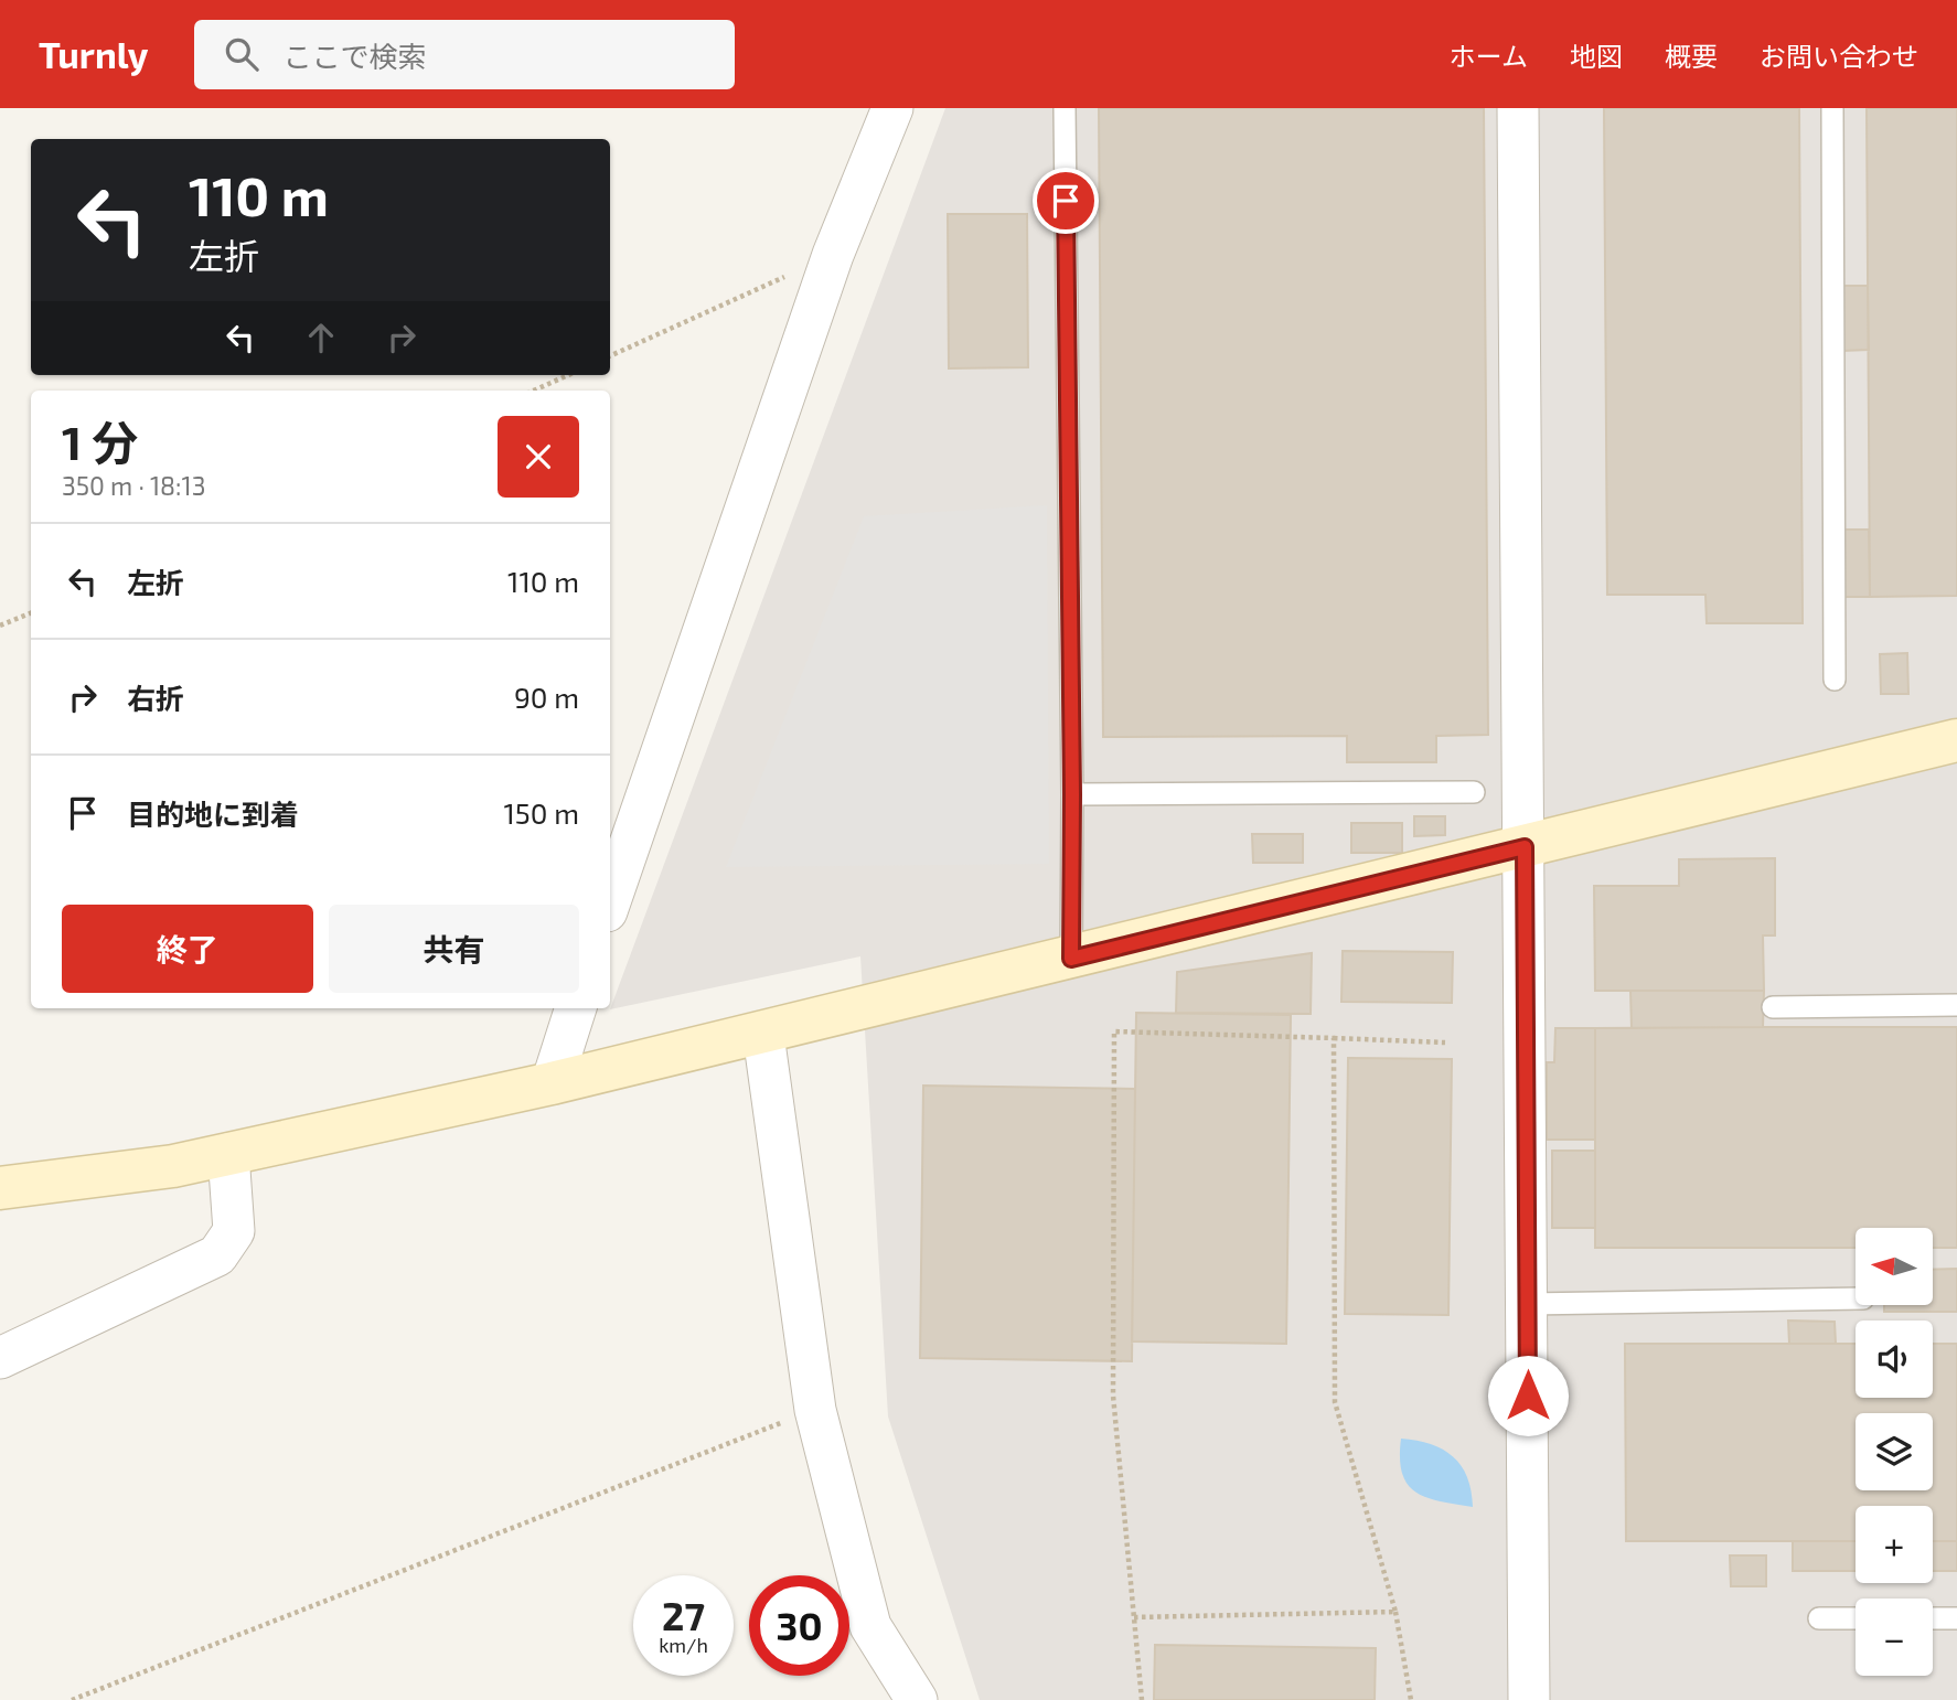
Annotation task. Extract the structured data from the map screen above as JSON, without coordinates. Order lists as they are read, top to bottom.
{
  "north": "left",
  "page": {
    "header": "Turnly",
    "search": "ここで検索",
    "nav": [
      "ホーム",
      "地図",
      "概要",
      "お問い合わせ"
    ],
    "turn": ["110 m", "左折"],
    "heading": ["1 分", "350 m · 18:13"],
    "list": [
      {
        "name": "左折",
        "value": "110 m"
      },
      {
        "name": "右折",
        "value": "90 m"
      },
      {
        "name": "目的地に到着",
        "value": "150 m"
      }
    ],
    "buttons": ["終了", "共有"],
    "map_buttons": ["+", "−"],
    "speed": "27 km/h",
    "limit": "30"
  }
}
